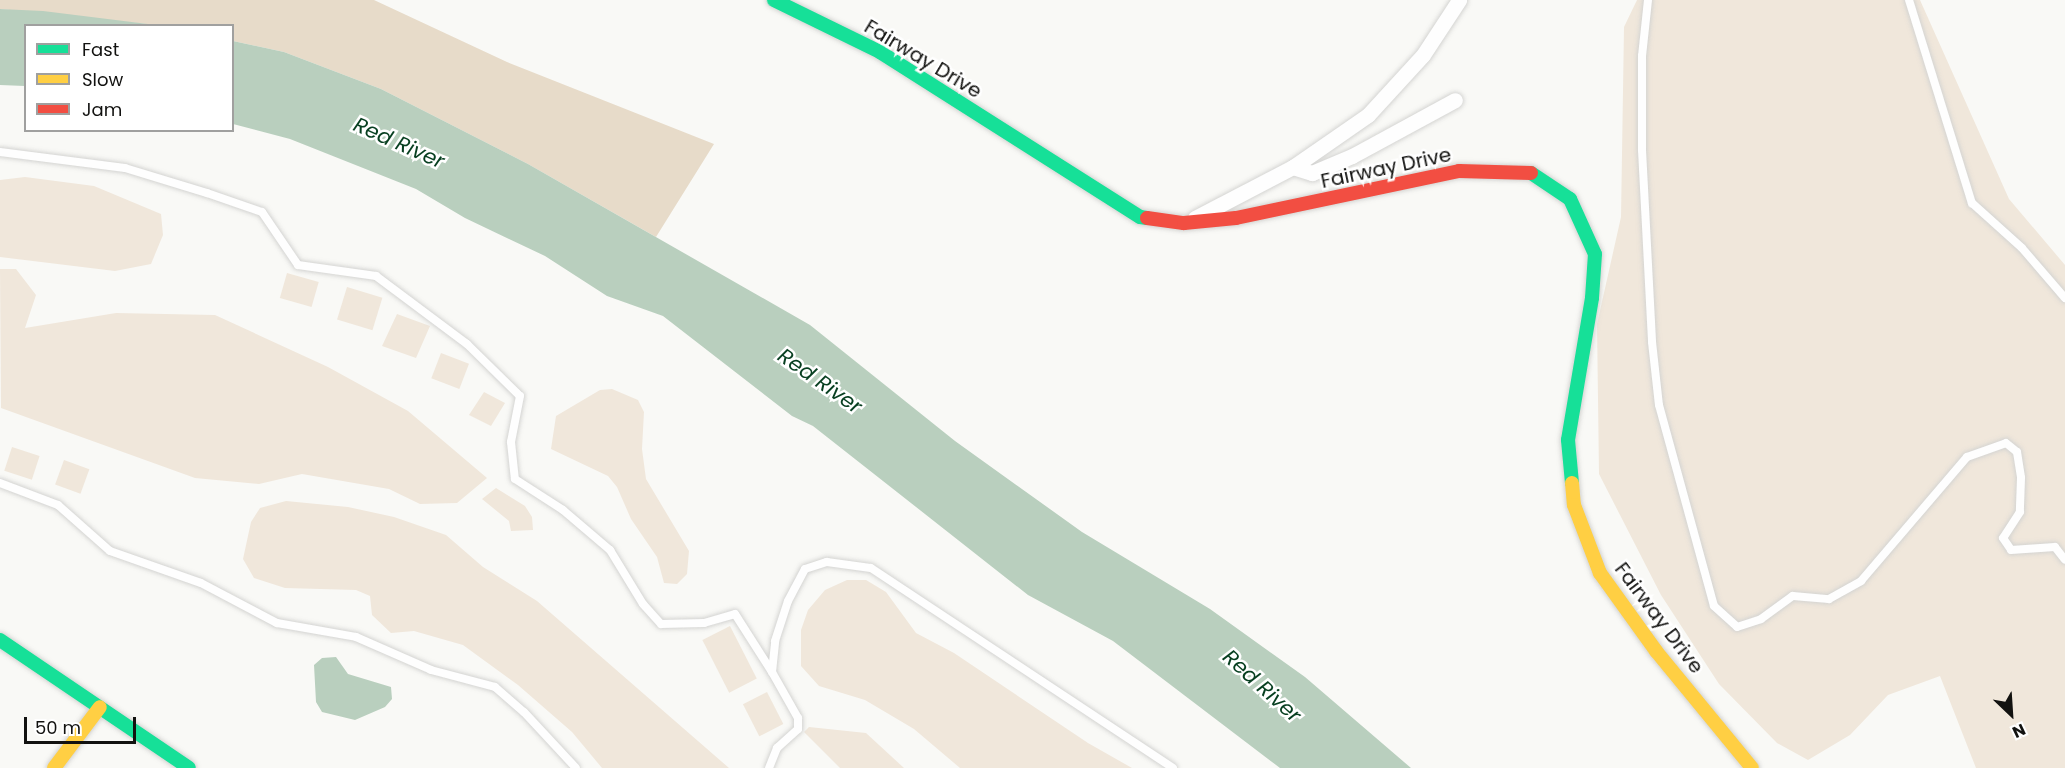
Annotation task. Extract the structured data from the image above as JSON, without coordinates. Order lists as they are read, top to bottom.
{
  "streets": {
    "street": ["Fairway Drive"]
  },
  "water": ["Red River"],
  "legend": ["Fast", "Slow", "Jam"],
  "scale_bar": "50 m",
  "north": "bottom right"
}
